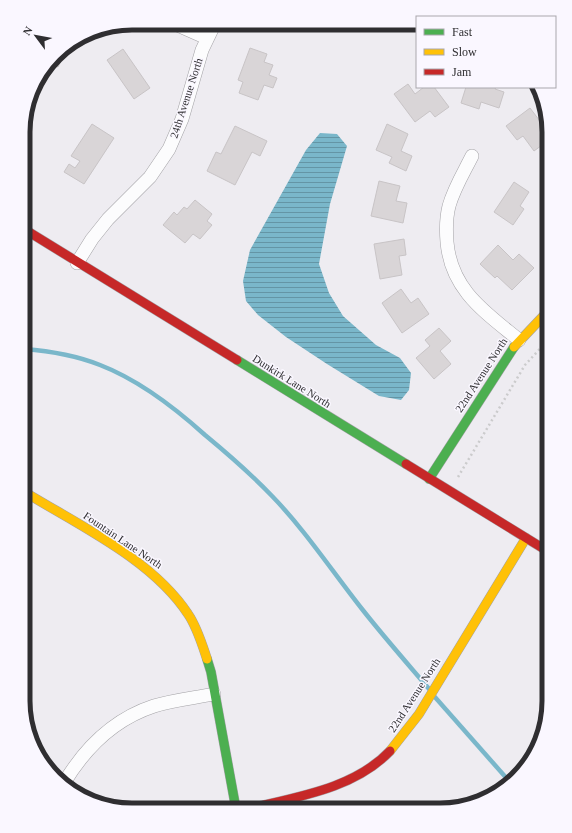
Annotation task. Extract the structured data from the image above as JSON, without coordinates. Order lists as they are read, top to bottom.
{
  "streets": {
    "street": [
      "24th Avenue North",
      "22nd Avenue North",
      "Dunkirk Lane North",
      "Fountain Lane North"
    ]
  },
  "crossings": [
    ["24th Avenue North", "Dunkirk Lane North"],
    ["22nd Avenue North", "Dunkirk Lane North"]
  ],
  "legend": ["Fast", "Slow", "Jam"],
  "north": "top left"
}
